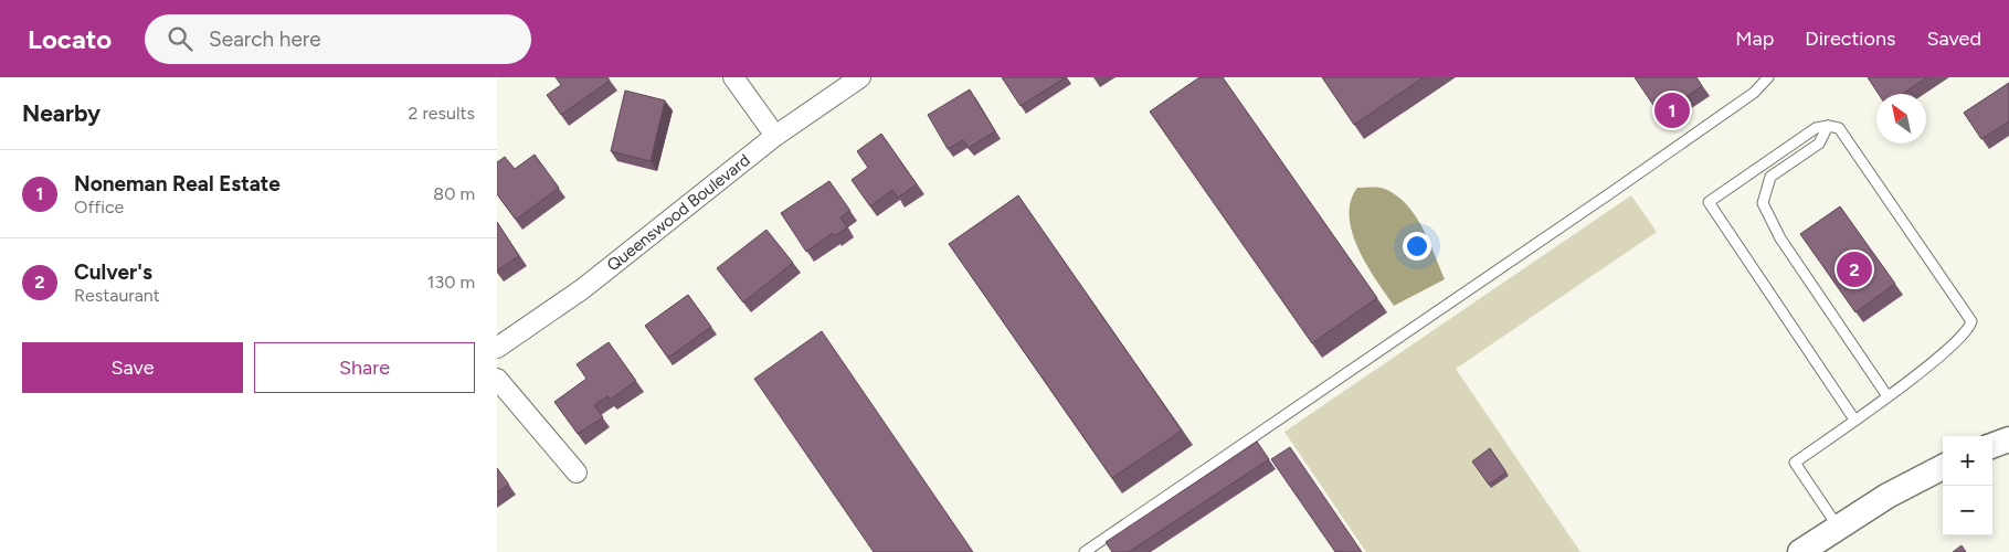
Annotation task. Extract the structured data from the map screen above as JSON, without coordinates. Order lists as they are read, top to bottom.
{
  "streets": {
    "street": ["Queenswood Boulevard"]
  },
  "north": "top left",
  "page": {
    "header": "Locato",
    "search": "Search here",
    "nav": ["Map", "Directions", "Saved"],
    "heading": ["Nearby", "2 results"],
    "pins": ["1", "2"],
    "list": [
      {
        "mark": "1",
        "name": "Noneman Real Estate",
        "note": "Office",
        "value": "80 m"
      },
      {
        "mark": "2",
        "name": "Culver's",
        "note": "Restaurant",
        "value": "130 m"
      }
    ],
    "buttons": ["Save", "Share"],
    "map_buttons": ["+", "−"]
  }
}
